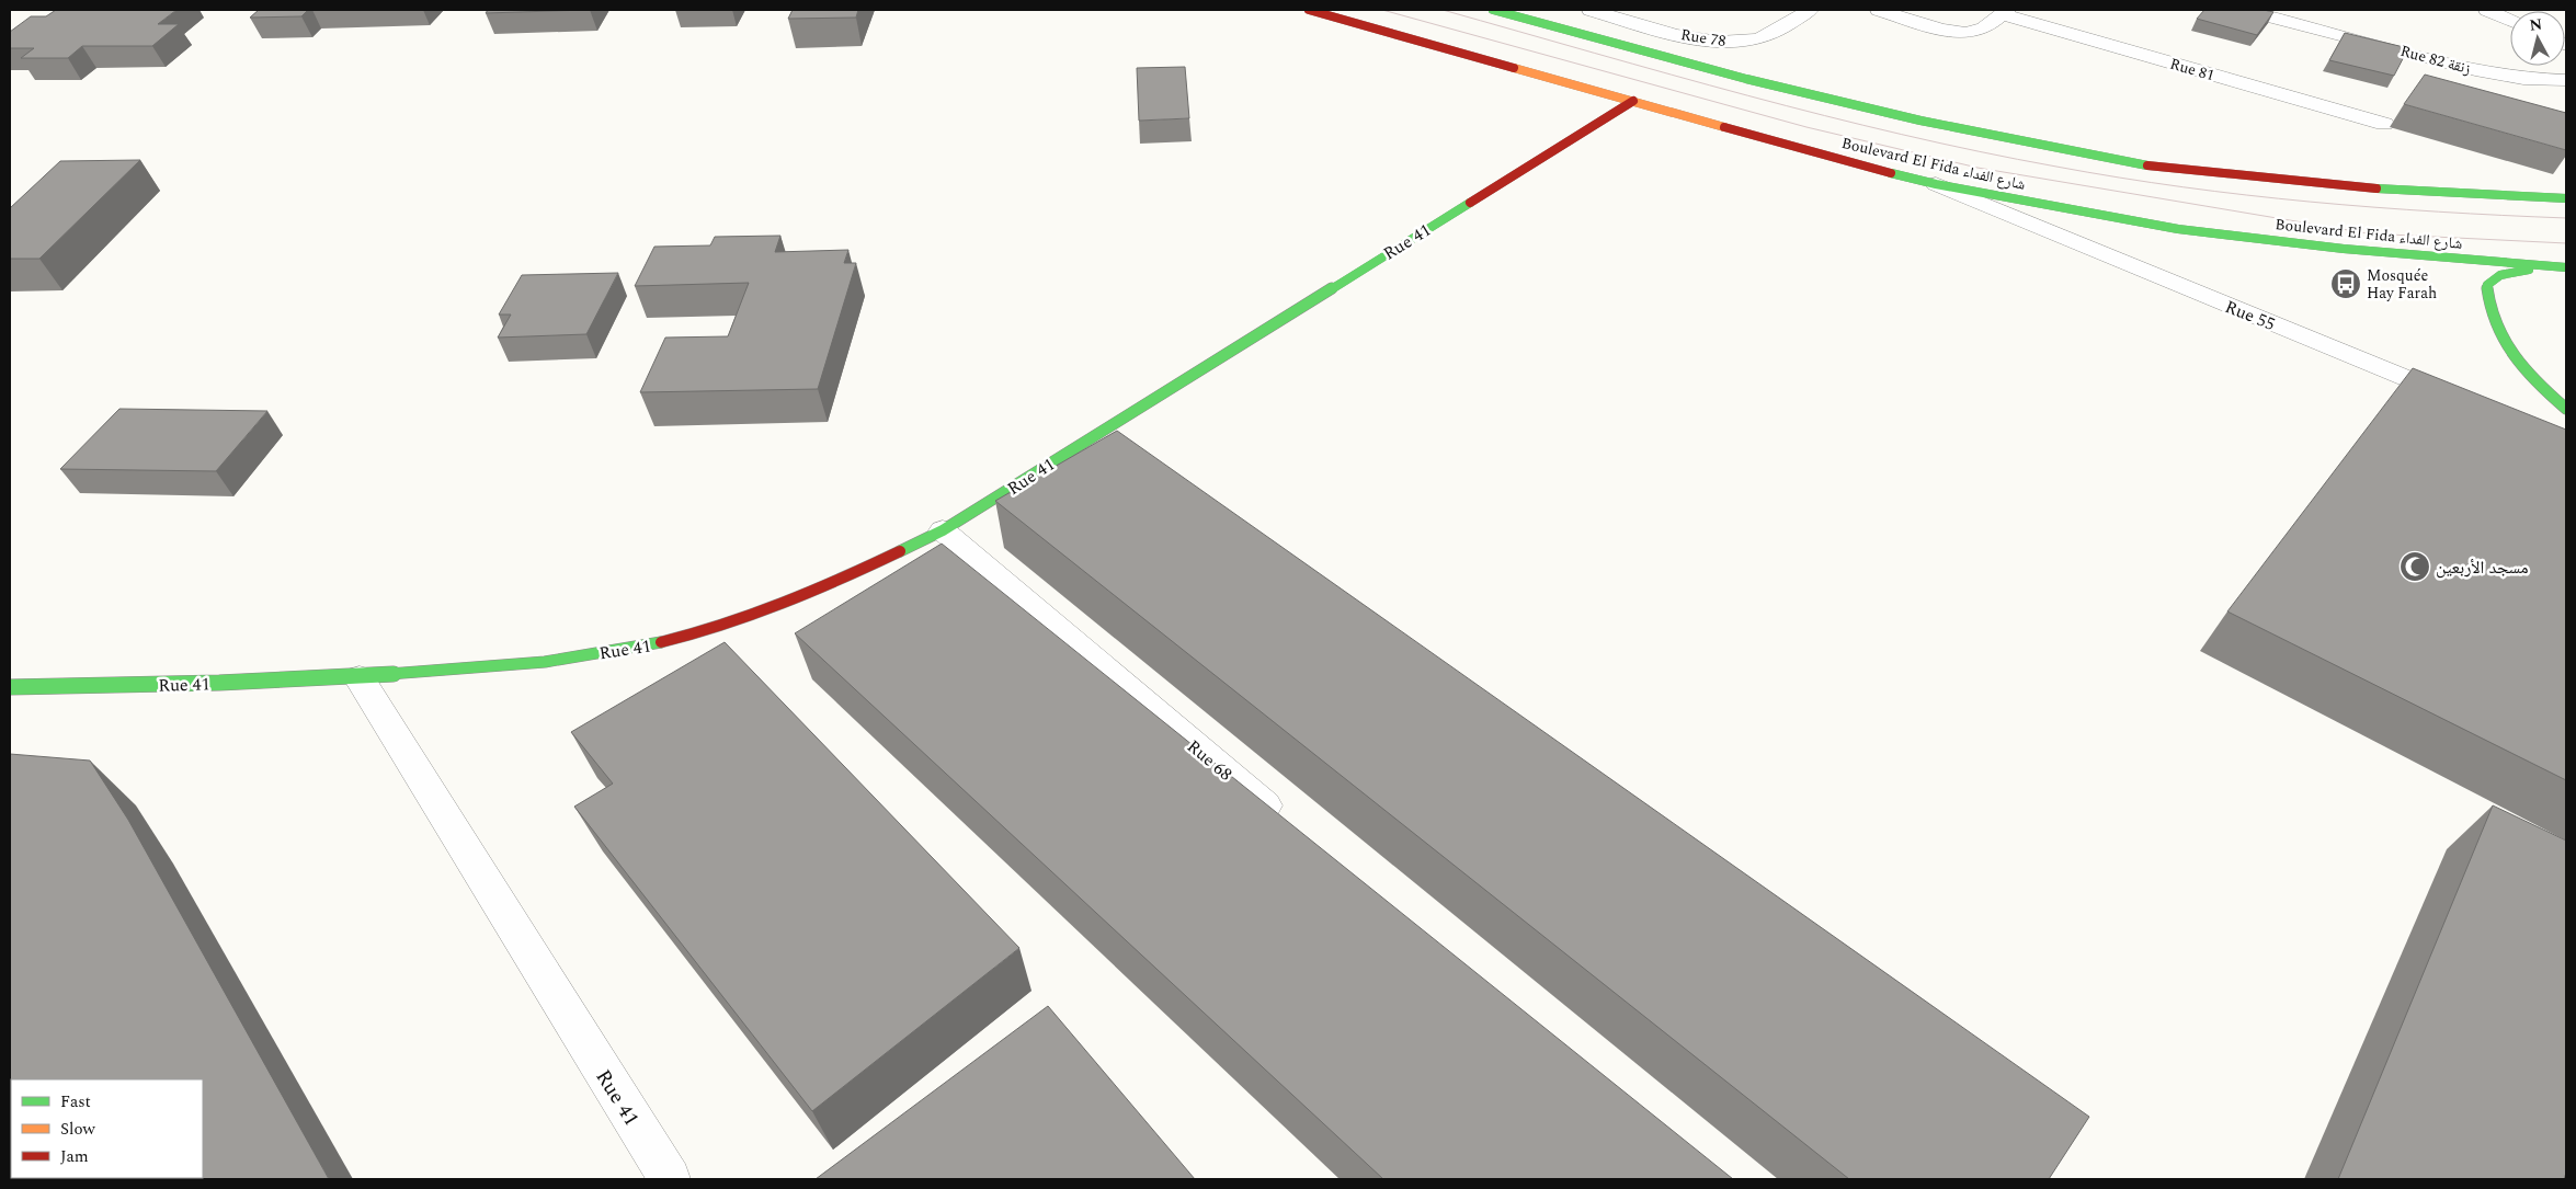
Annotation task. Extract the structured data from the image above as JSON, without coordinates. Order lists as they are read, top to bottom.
{
  "streets": {
    "main road": ["Boulevard El Fida شارع الفداء", "Rue 41"],
    "street": [
      "Rue 78",
      "Rue 82 زنقة",
      "Rue 81",
      "Rue 55",
      "Rue 68"
    ]
  },
  "crossings": [
    ["Boulevard El Fida شارع الفداء", "Rue 41"],
    ["Boulevard El Fida شارع الفداء", "Rue 55"],
    ["Rue 41", "Rue 68"]
  ],
  "places": {
    "bus stop": ["Mosquée Hay Farah"],
    "mosque": ["مسجد الأربعين"]
  },
  "legend": ["Fast", "Slow", "Jam"],
  "north": "top"
}
